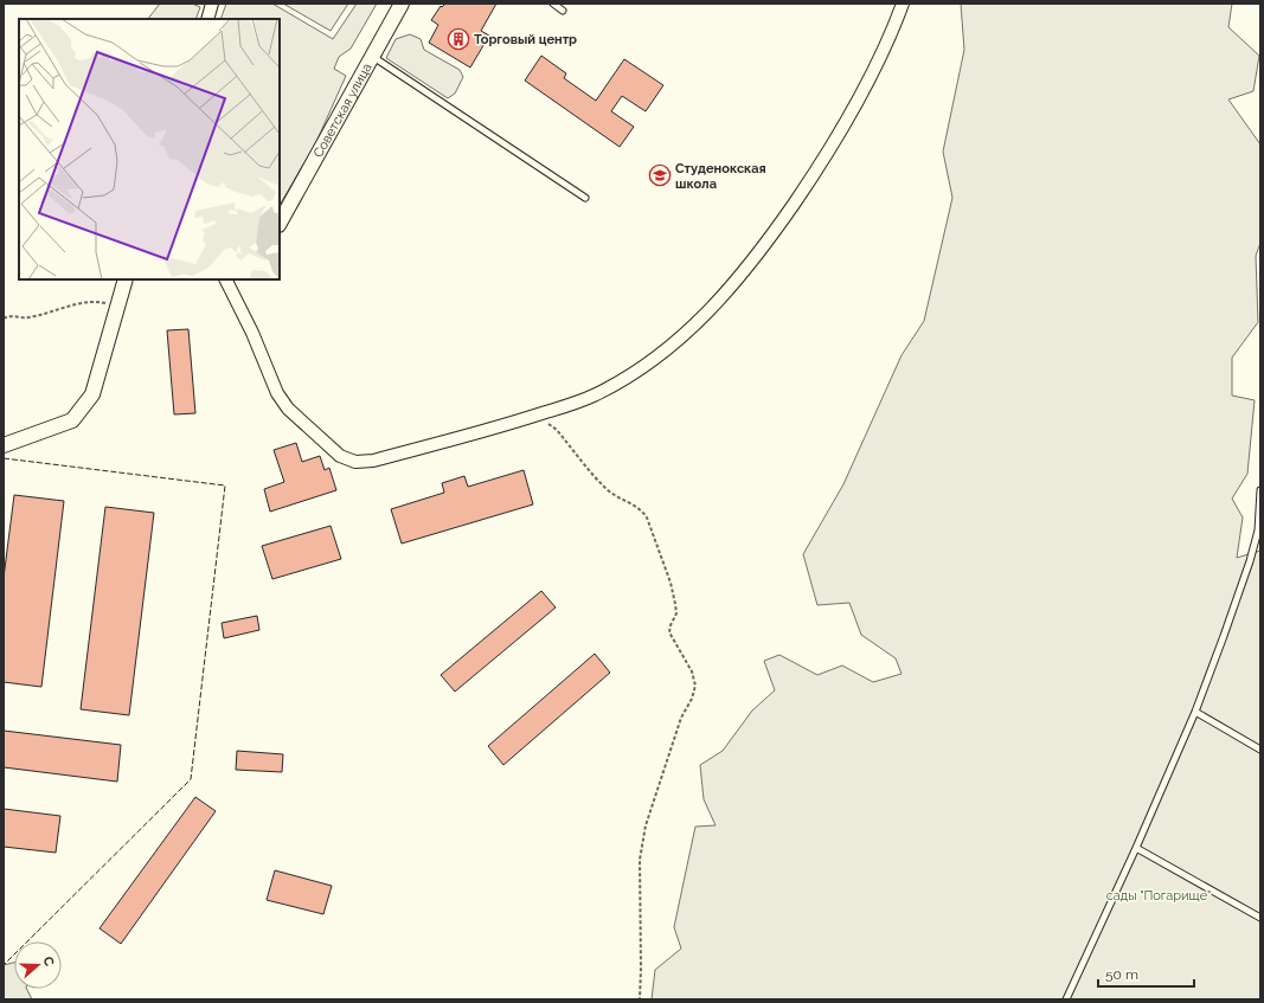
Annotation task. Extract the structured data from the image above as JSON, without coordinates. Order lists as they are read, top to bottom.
{
  "streets": {
    "street": ["Советская улица"]
  },
  "parks": ["сады \"Погарище\""],
  "places": {
    "building": ["Торговый центр"],
    "school or university": ["Студенокская школа"]
  },
  "scale_bar": "50 m",
  "north": "right"
}
